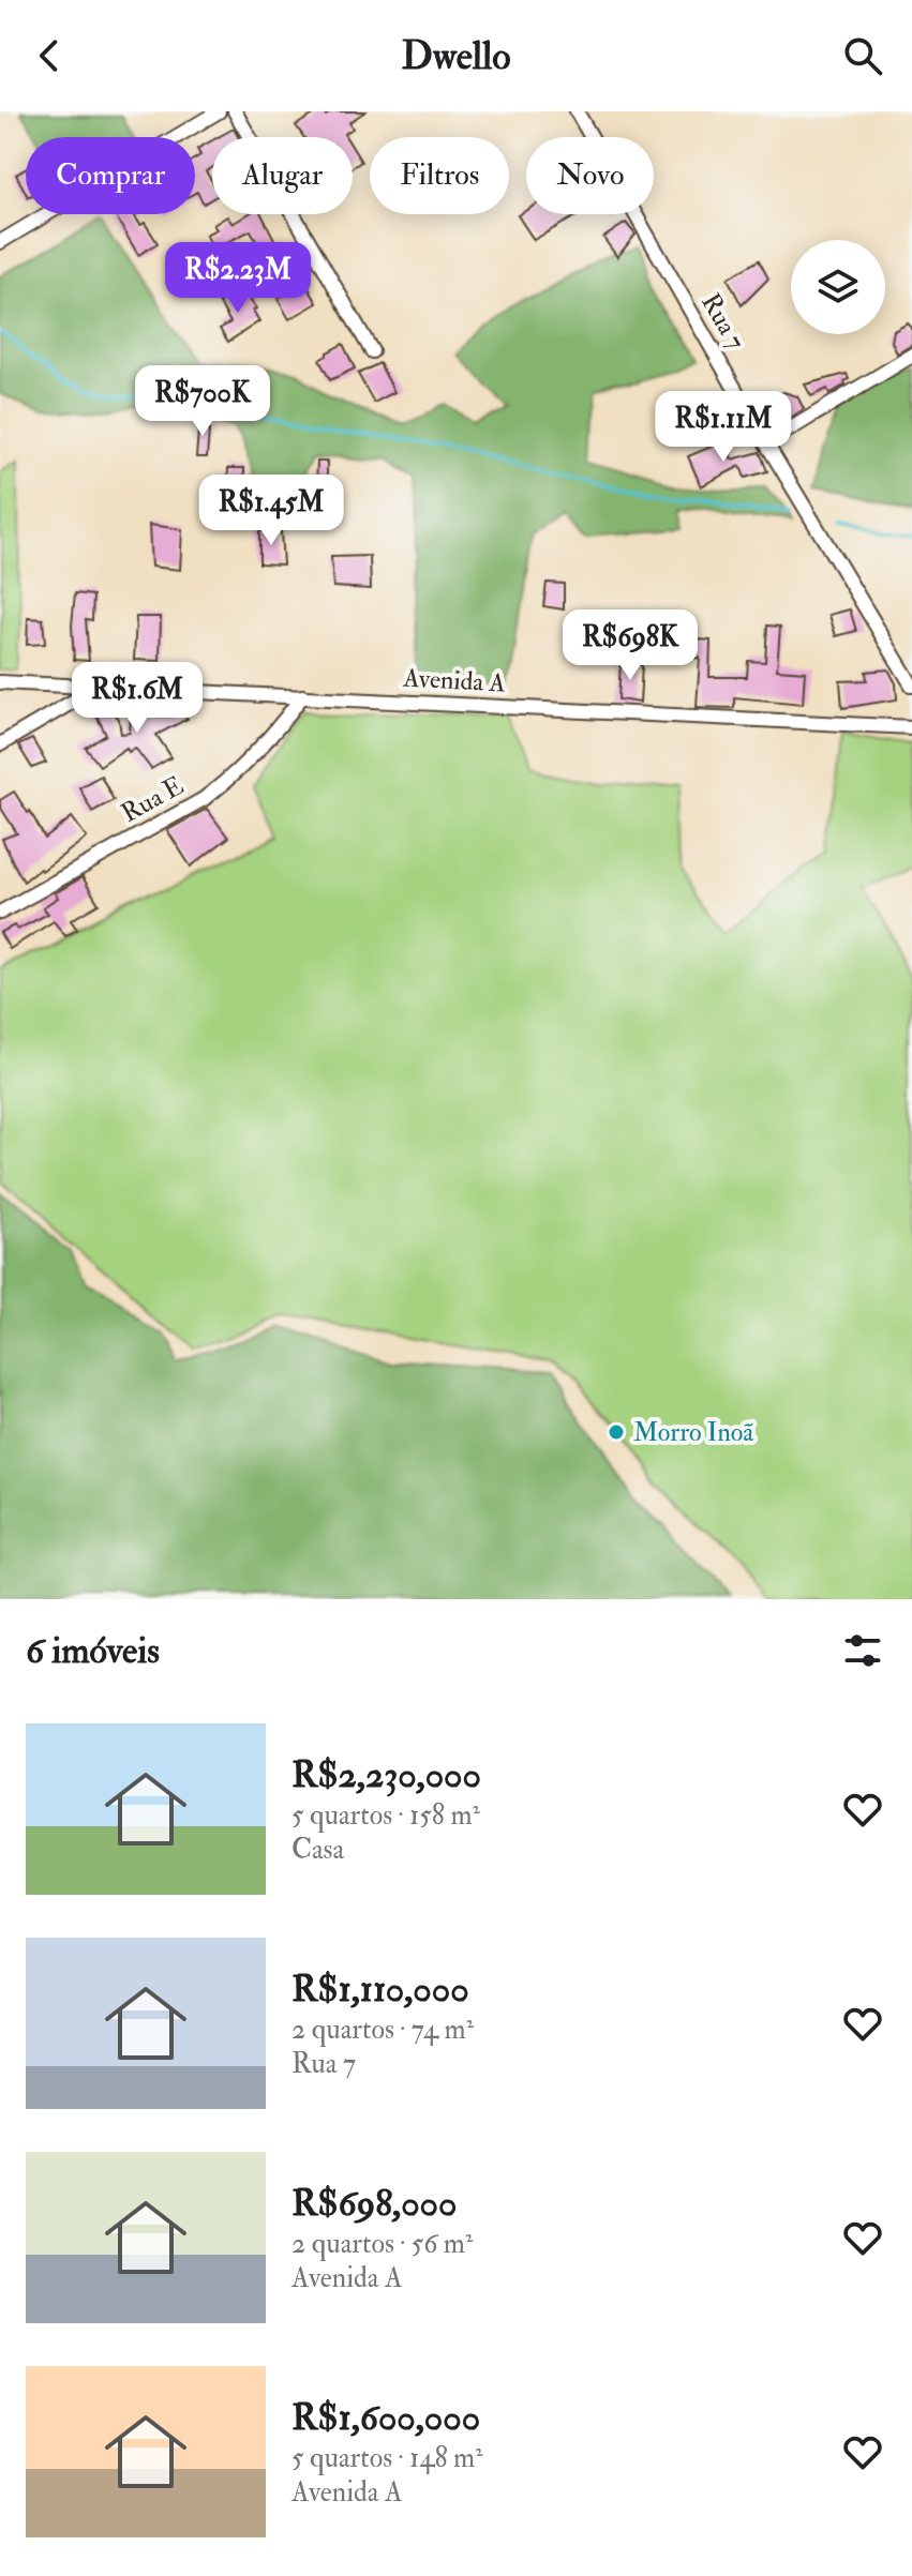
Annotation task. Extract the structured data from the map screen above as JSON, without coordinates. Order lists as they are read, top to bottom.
{
  "streets": {
    "street": ["Rua 7", "Avenida A", "Rua E"]
  },
  "crossings": [
    ["Avenida A", "Rua E"]
  ],
  "places": ["Morro Inoã"],
  "page": {
    "header": "Dwello",
    "chip": [
      "Comprar",
      "Alugar",
      "Filtros",
      "Novo"
    ],
    "price": [
      "R$2.23M",
      "R$700K",
      "R$1.11M",
      "R$1.45M",
      "R$698K",
      "R$1.6M"
    ],
    "heading": "6 imóveis",
    "list": [
      {
        "name": "R$2,230,000",
        "note": "5 quartos · 158 m² · Casa"
      },
      {
        "name": "R$1,110,000",
        "note": "2 quartos · 74 m² · Rua 7"
      },
      {
        "name": "R$698,000",
        "note": "2 quartos · 56 m² · Avenida A"
      },
      {
        "name": "R$1,600,000",
        "note": "5 quartos · 148 m² · Avenida A"
      }
    ]
  }
}
